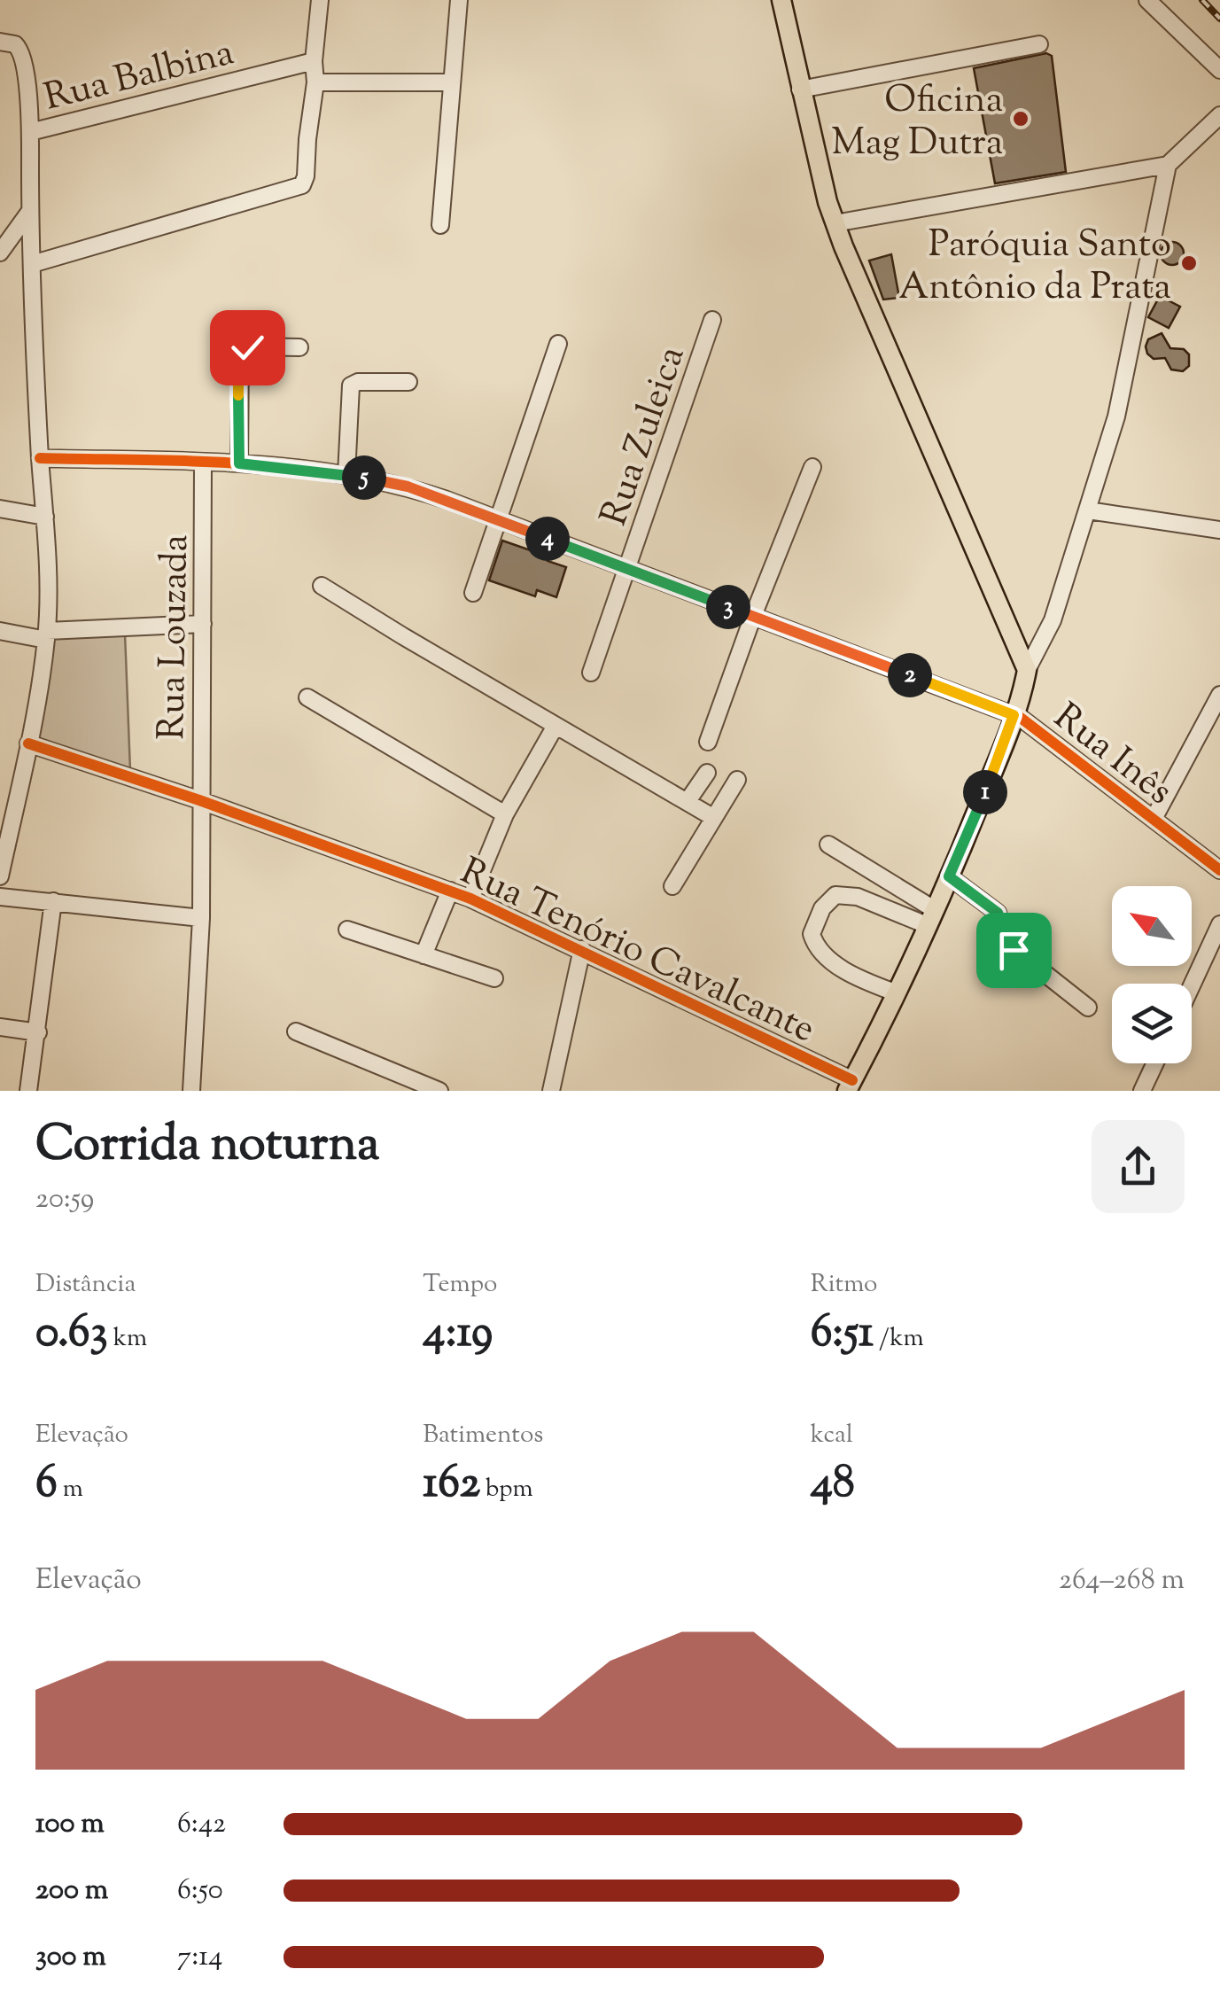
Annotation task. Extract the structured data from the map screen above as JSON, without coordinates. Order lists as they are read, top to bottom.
{
  "streets": {
    "street": [
      "Rua Balbina",
      "Rua Zuleica",
      "Rua Louzada",
      "Rua Inês",
      "Rua Tenório Cavalcante"
    ]
  },
  "crossings": [
    ["Rua Zuleica", "Rua Inês"],
    ["Rua Louzada", "Rua Inês"],
    ["Rua Louzada", "Rua Tenório Cavalcante"]
  ],
  "places": ["Oficina Mag Dutra", "Paróquia Santo Antônio da Prata"],
  "north": "top left",
  "page": {
    "pins": [
      "5",
      "4",
      "3",
      "2",
      "1"
    ],
    "heading": ["Corrida noturna", "20:59"],
    "stats": [
      ["Distância", "0.63 km"],
      ["Tempo", "4:19"],
      ["Ritmo", "6:51 /km"],
      ["Elevação", "6 m"],
      ["Batimentos", "162 bpm"],
      ["kcal", "48"]
    ],
    "chart": ["Elevação", "264–268 m"],
    "list": [
      {
        "name": "100 m",
        "note": "6:42"
      },
      {
        "name": "200 m",
        "note": "6:50"
      },
      {
        "name": "300 m",
        "note": "7:14"
      }
    ]
  }
}
